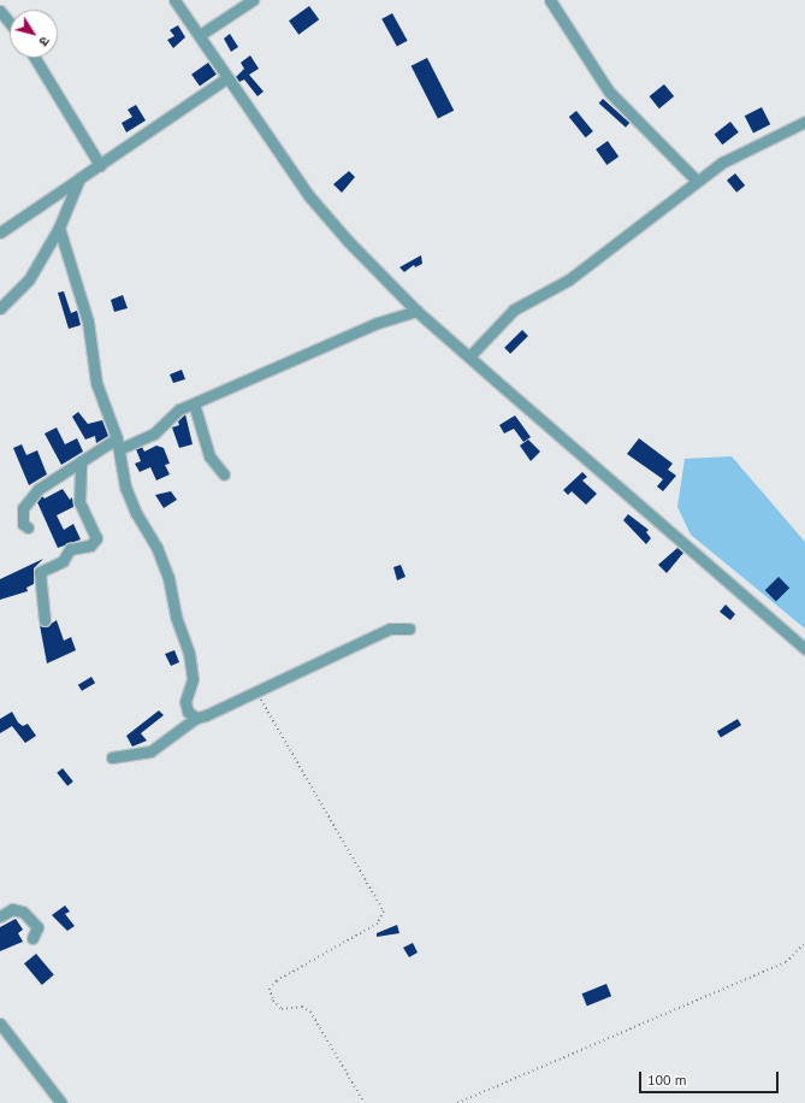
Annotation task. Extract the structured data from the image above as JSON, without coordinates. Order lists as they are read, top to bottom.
{
  "scale_bar": "100 m",
  "north": "bottom right"
}
